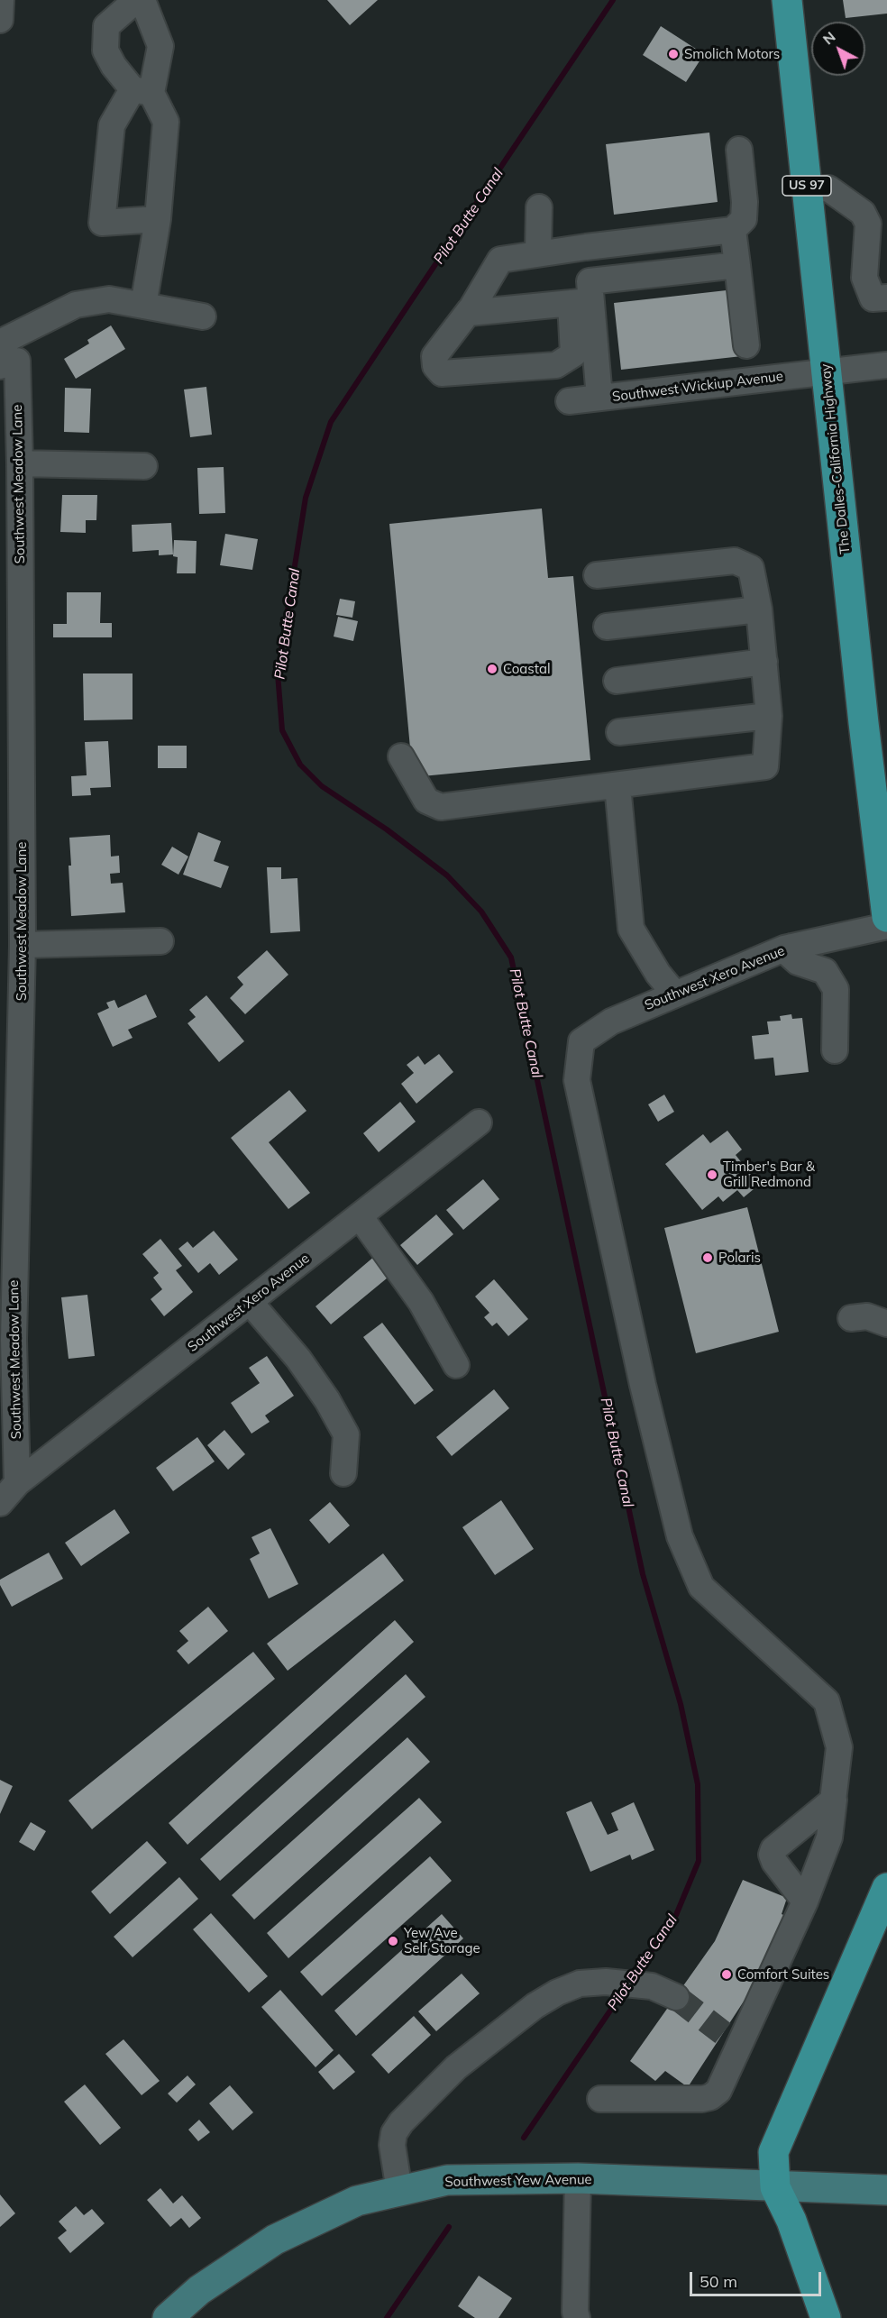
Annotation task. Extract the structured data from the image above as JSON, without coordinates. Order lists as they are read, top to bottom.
{
  "streets": {
    "highway": ["US 97", "The Dalles-California Highway"],
    "main road": ["Southwest Yew Avenue"],
    "street": ["Southwest Wickiup Avenue", "Southwest Meadow Lane", "Southwest Xero Avenue"]
  },
  "crossings": [
    ["Southwest Wickiup Avenue", "The Dalles-California Highway"],
    ["Southwest Meadow Lane", "Southwest Xero Avenue"]
  ],
  "water": ["Pilot Butte Canal"],
  "places": [
    "Smolich Motors",
    "Coastal",
    "Timber's Bar & Grill Redmond",
    "Polaris",
    "Yew Ave Self Storage",
    "Comfort Suites"
  ],
  "scale_bar": "50 m",
  "north": "top left"
}
